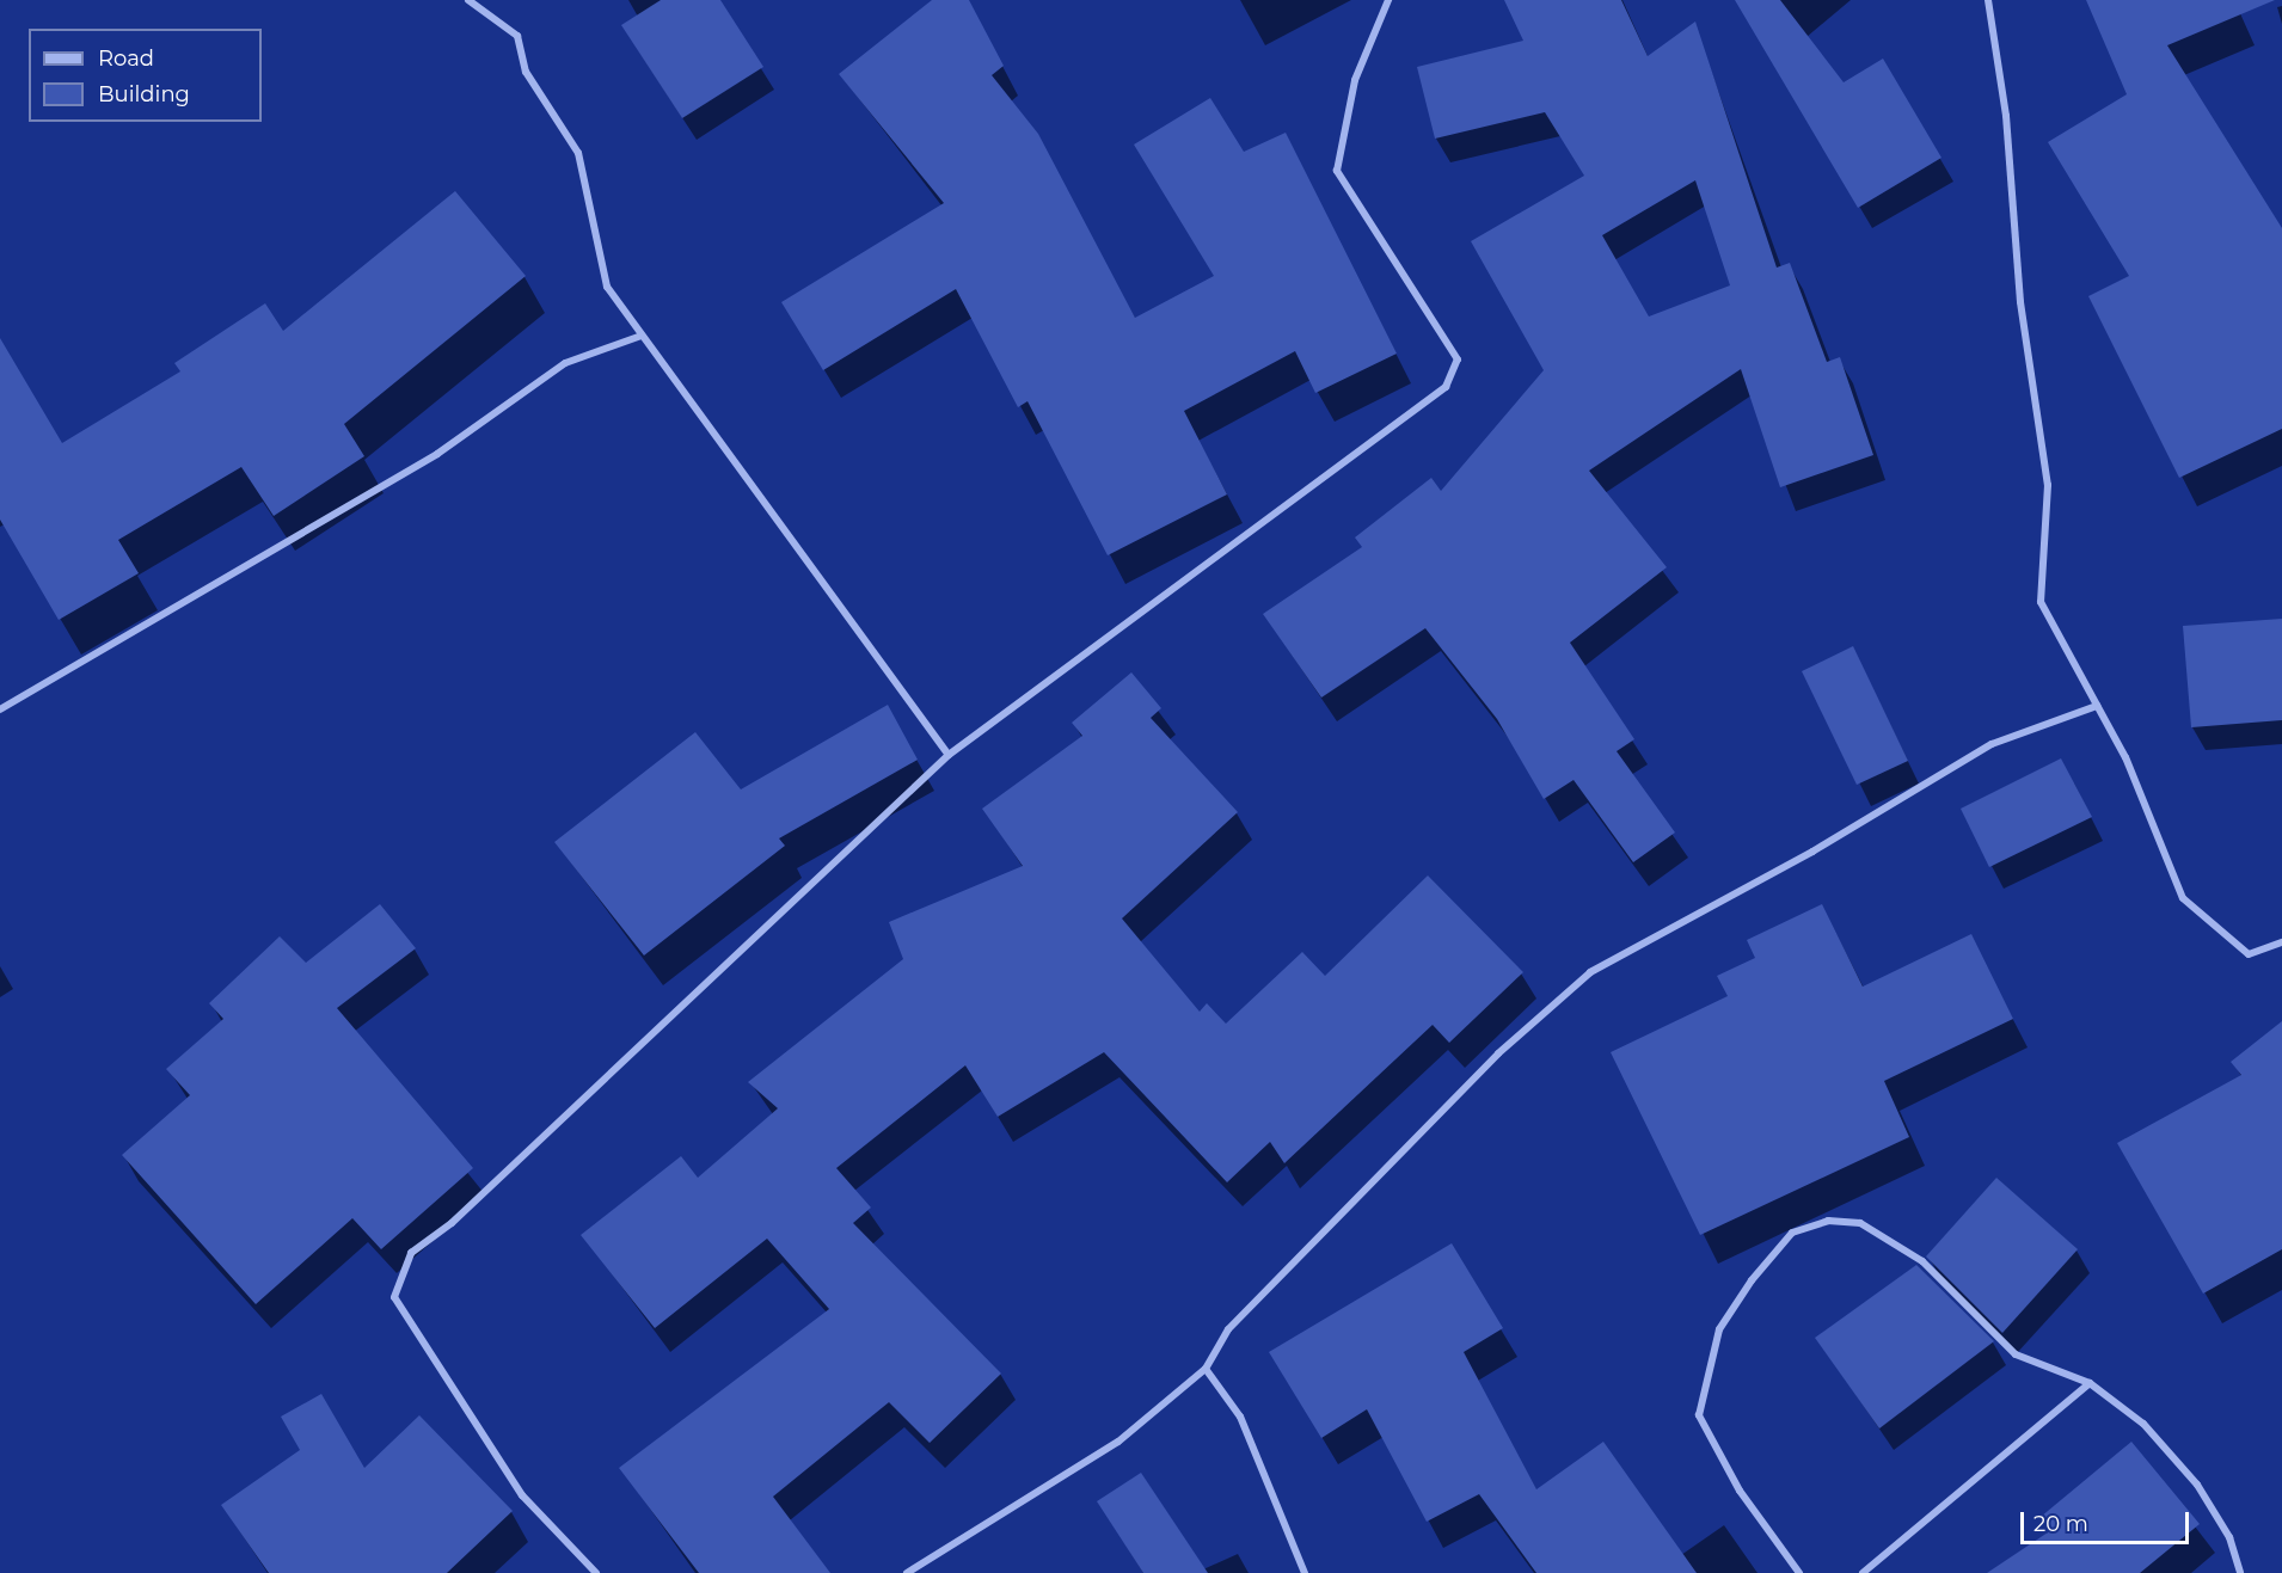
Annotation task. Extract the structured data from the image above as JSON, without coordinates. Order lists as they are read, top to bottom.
{
  "legend": ["Road", "Building"],
  "scale_bar": "20 m"
}
